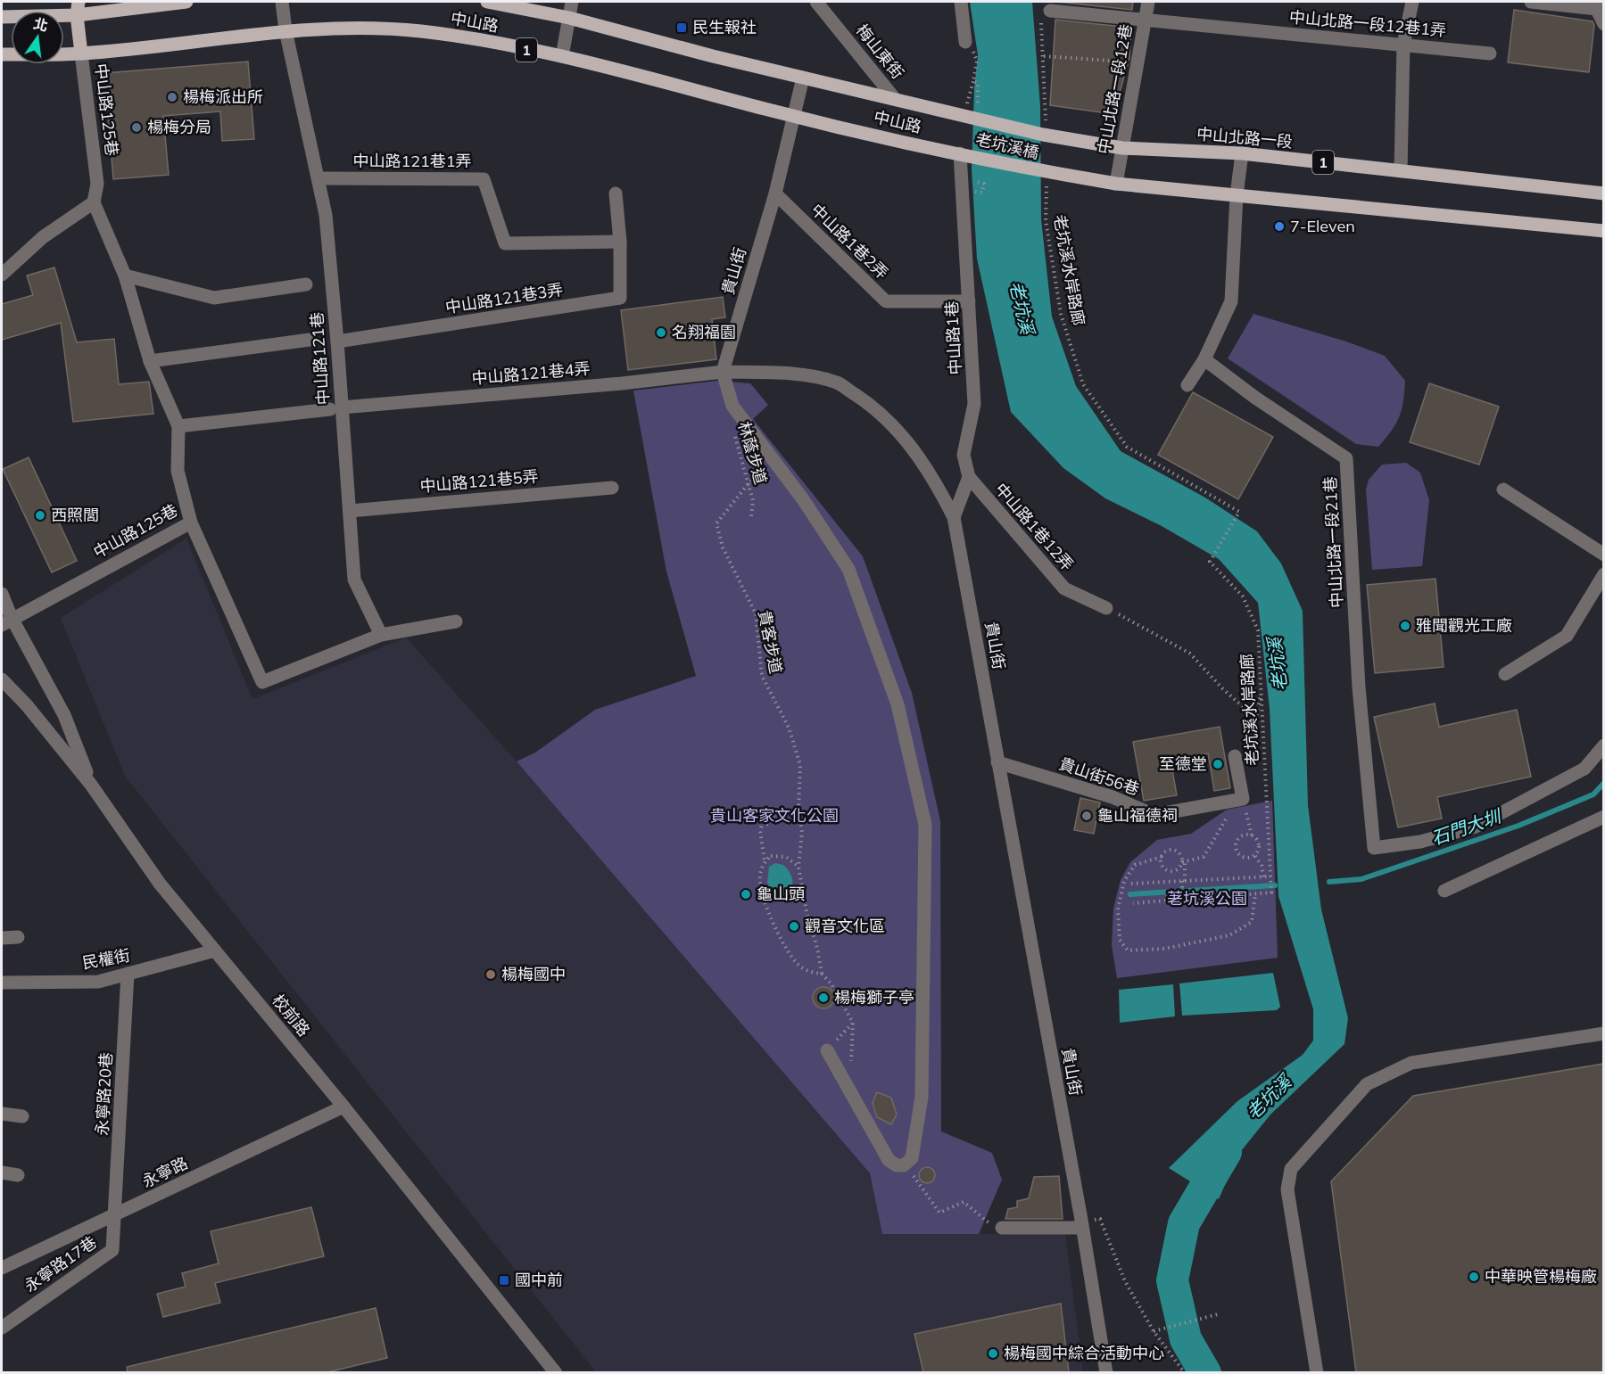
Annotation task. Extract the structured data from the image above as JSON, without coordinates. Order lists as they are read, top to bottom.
{
  "streets": {
    "main road": [
      "中山路",
      "1",
      "中山北路一段",
      "老坑溪橋"
    ],
    "street": [
      "中山北路一段12巷1弄",
      "梅山東街",
      "中山北路一段12巷",
      "中山路125巷",
      "中山路121巷1弄",
      "中山路1巷2弄",
      "貴山街",
      "中山路121巷3弄",
      "中山路1巷",
      "中山路121巷",
      "中山路121巷4弄",
      "中山路121巷5弄",
      "中山路1巷12弄",
      "中山北路一段21巷",
      "貴山街56巷",
      "民權街",
      "校前路",
      "永寧路20巷",
      "永寧路",
      "永寧路17巷"
    ],
    "path": ["老坑溪水岸路廊", "林蔭步道", "貴客步道"]
  },
  "crossings": [
    ["中山路", "梅山東街"],
    ["中山路", "中山路125巷"],
    ["中山路", "老坑溪橋"],
    ["中山路", "貴山街"],
    ["中山路", "中山路1巷"],
    ["中山路", "中山路121巷"],
    ["中山北路一段12巷1弄", "中山北路一段12巷"],
    ["1", "中山北路一段12巷"],
    ["1", "老坑溪橋"],
    ["1", "老坑溪水岸路廊"],
    ["中山北路一段12巷", "中山北路一段"],
    ["中山北路一段", "老坑溪橋"],
    ["老坑溪橋", "老坑溪水岸路廊"],
    ["老坑溪橋", "中山路1巷"],
    ["中山路121巷1弄", "中山路121巷3弄"],
    ["中山路121巷1弄", "中山路121巷"],
    ["中山路1巷2弄", "貴山街"],
    ["中山路1巷2弄", "中山路1巷"],
    ["貴山街", "中山路121巷4弄"],
    ["貴山街", "貴山街56巷"],
    ["中山路121巷3弄", "中山路121巷"],
    ["中山路1巷", "中山路1巷12弄"],
    ["中山路121巷", "中山路121巷4弄"],
    ["中山路121巷", "中山路121巷5弄"],
    ["林蔭步道", "貴客步道"],
    ["民權街", "校前路"],
    ["民權街", "永寧路20巷"],
    ["校前路", "永寧路"],
    ["永寧路20巷", "永寧路"],
    ["永寧路20巷", "永寧路17巷"],
    ["永寧路", "永寧路17巷"]
  ],
  "water": ["老坑溪", "石門大圳"],
  "parks": ["貴山客家文化公園", "荖坑溪公園"],
  "places": {
    "transit": ["民生報社", "國中前"],
    "other": [
      "楊梅派出所",
      "楊梅分局",
      "7-Eleven",
      "名翔福園",
      "西照閭",
      "雅聞觀光工廠",
      "至德堂",
      "龜山福德祠",
      "龜山頭",
      "觀音文化區",
      "楊梅國中",
      "楊梅獅子亭",
      "中華映管楊梅廠",
      "楊梅國中綜合活動中心"
    ]
  },
  "north": "top"
}
